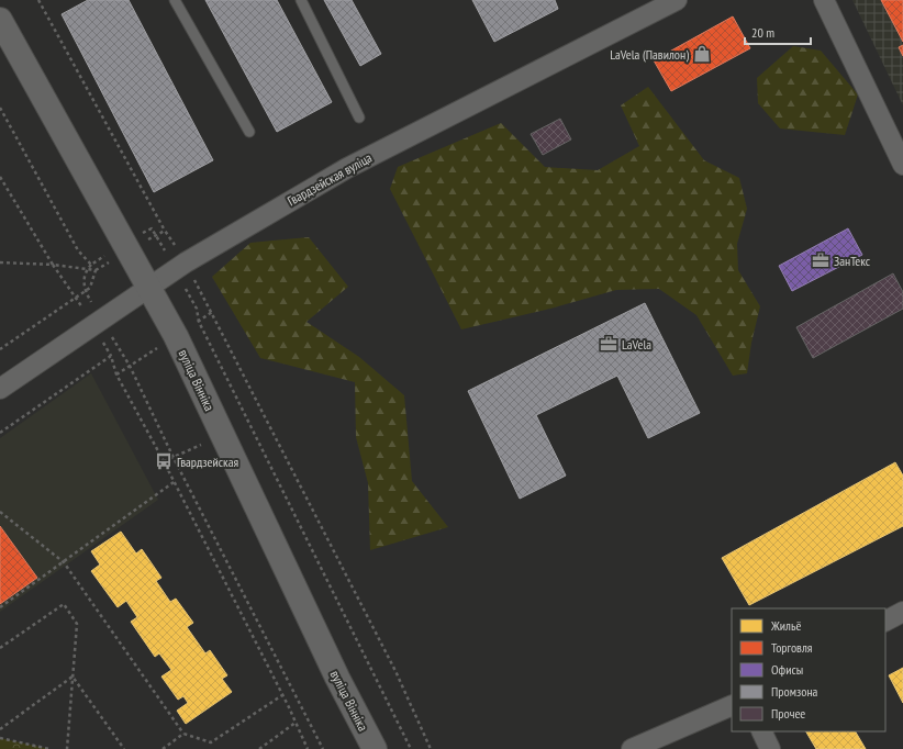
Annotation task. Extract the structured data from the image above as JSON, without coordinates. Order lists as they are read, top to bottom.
{
  "streets": {
    "street": ["Гвардзейская вуліца", "вуліца Вінніка"]
  },
  "crossings": [
    ["Гвардзейская вуліца", "вуліца Вінніка"]
  ],
  "places": {
    "shop": ["LaVela (Павилон)"],
    "office": ["ЗанТекс", "LaVela"],
    "bus stop": ["Гвардзейская"]
  },
  "legend": [
    "Жильё",
    "Торговля",
    "Офисы",
    "Промзона",
    "Прочее"
  ],
  "scale_bar": "20 m"
}
